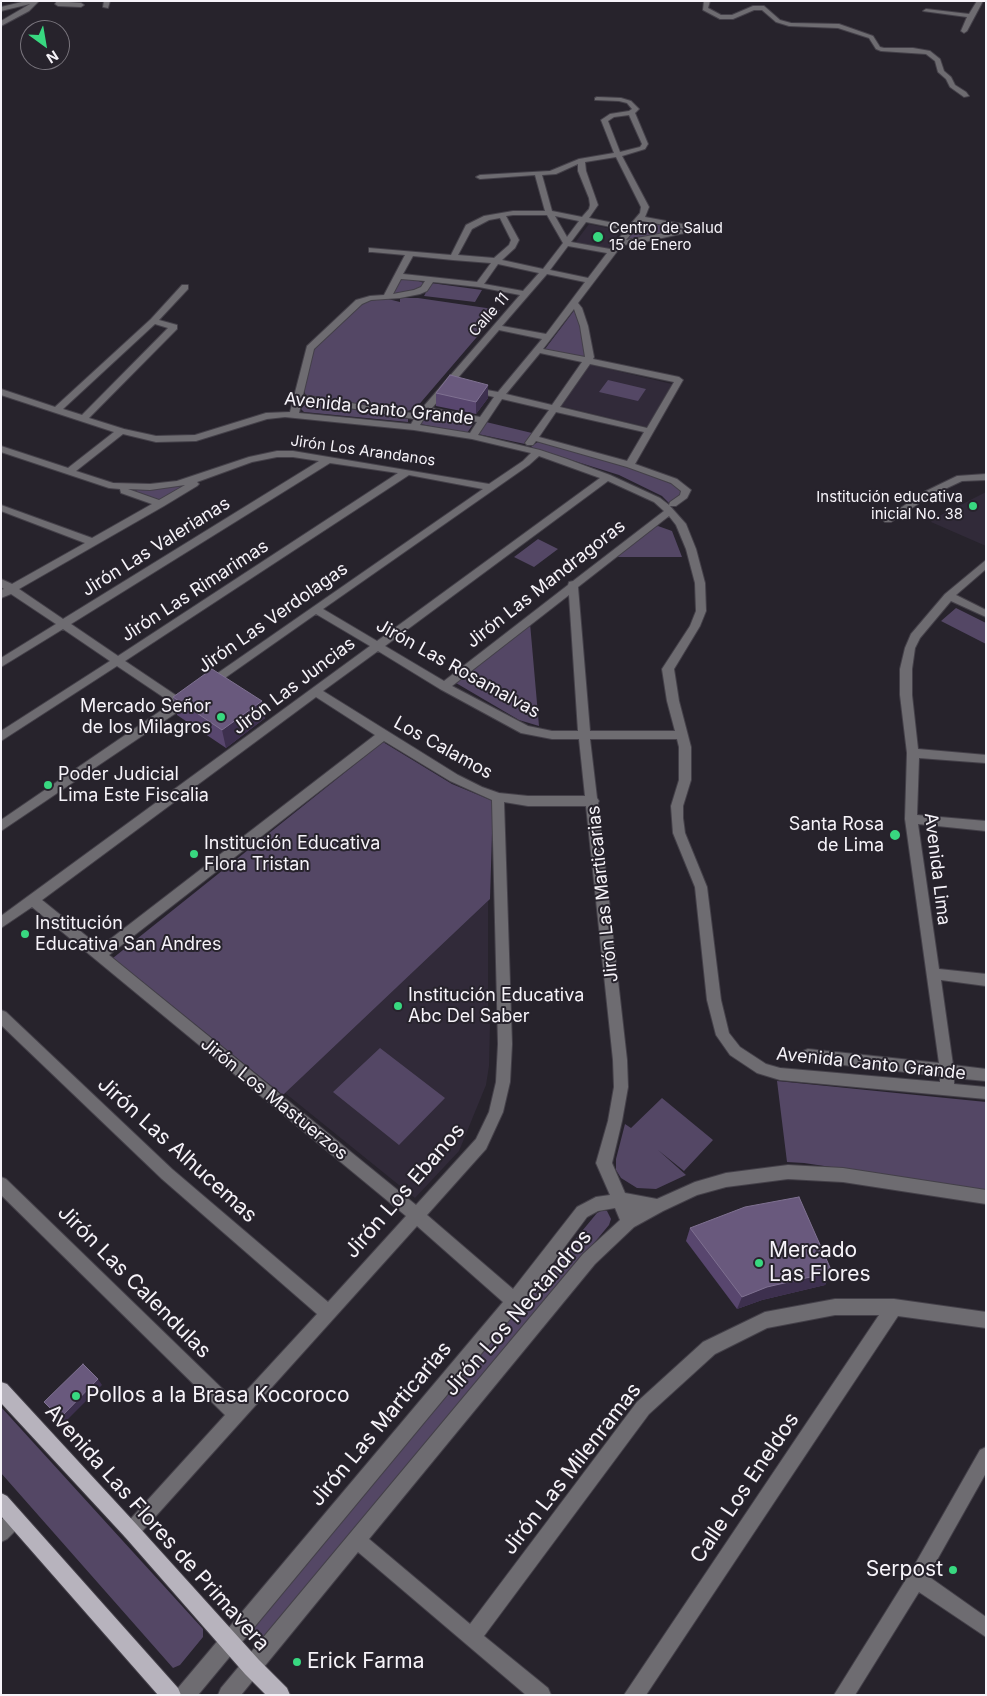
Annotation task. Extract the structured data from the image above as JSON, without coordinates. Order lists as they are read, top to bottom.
{
  "streets": {
    "main road": ["Avenida Las Flores de Primavera"],
    "street": [
      "Calle 11",
      "Avenida Canto Grande",
      "Jirón Los Arandanos",
      "Jirón Las Valerianas",
      "Jirón Las Mandragoras",
      "Jirón Las Rimarimas",
      "Jirón Las Verdolagas",
      "Jirón Las Rosamalvas",
      "Jirón Las Juncias",
      "Los Calamos",
      "Avenida Lima",
      "Jirón Las Marticarias",
      "Jirón Los Mastuerzos",
      "Jirón Las Alhucemas",
      "Jirón Los Ebanos",
      "Jirón Las Calendulas",
      "Jirón Los Nectandros",
      "Jirón Las Milenramas",
      "Calle Los Eneldos"
    ]
  },
  "crossings": [
    ["Calle 11", "Avenida Canto Grande"],
    ["Avenida Canto Grande", "Jirón Las Mandragoras"],
    ["Avenida Canto Grande", "Jirón Las Verdolagas"],
    ["Avenida Canto Grande", "Jirón Las Rosamalvas"],
    ["Avenida Canto Grande", "Jirón Las Juncias"],
    ["Avenida Canto Grande", "Avenida Lima"],
    ["Jirón Los Arandanos", "Jirón Las Valerianas"],
    ["Jirón Los Arandanos", "Jirón Las Rimarimas"],
    ["Jirón Los Arandanos", "Jirón Las Verdolagas"],
    ["Jirón Las Mandragoras", "Jirón Las Rosamalvas"],
    ["Jirón Las Mandragoras", "Jirón Las Marticarias"],
    ["Jirón Las Verdolagas", "Jirón Las Rosamalvas"],
    ["Jirón Las Rosamalvas", "Jirón Las Juncias"],
    ["Jirón Las Rosamalvas", "Jirón Las Marticarias"],
    ["Jirón Las Juncias", "Los Calamos"],
    ["Jirón Las Juncias", "Jirón Los Mastuerzos"],
    ["Los Calamos", "Jirón Las Marticarias"],
    ["Los Calamos", "Jirón Los Ebanos"],
    ["Jirón Las Marticarias", "Jirón Los Mastuerzos"],
    ["Jirón Las Marticarias", "Jirón Los Nectandros"],
    ["Jirón Las Marticarias", "Avenida Las Flores de Primavera"],
    ["Jirón Los Mastuerzos", "Jirón Los Ebanos"],
    ["Jirón Las Alhucemas", "Jirón Los Ebanos"],
    ["Jirón Los Ebanos", "Jirón Las Calendulas"],
    ["Jirón Los Ebanos", "Avenida Las Flores de Primavera"],
    ["Jirón Los Nectandros", "Avenida Las Flores de Primavera"],
    ["Jirón Las Milenramas", "Calle Los Eneldos"]
  ],
  "places": [
    "Centro de Salud 15 de Enero",
    "Institución educativa inicial No. 38",
    "Mercado Señor de los Milagros",
    "Poder Judicial Lima Este Fiscalia",
    "Santa Rosa de Lima",
    "Institución Educativa Flora Tristan",
    "Institución Educativa San Andres",
    "Institución Educativa Abc Del Saber",
    "Mercado Las Flores",
    "Pollos a la Brasa Kocoroco",
    "Serpost",
    "Erick Farma"
  ],
  "north": "bottom right"
}
